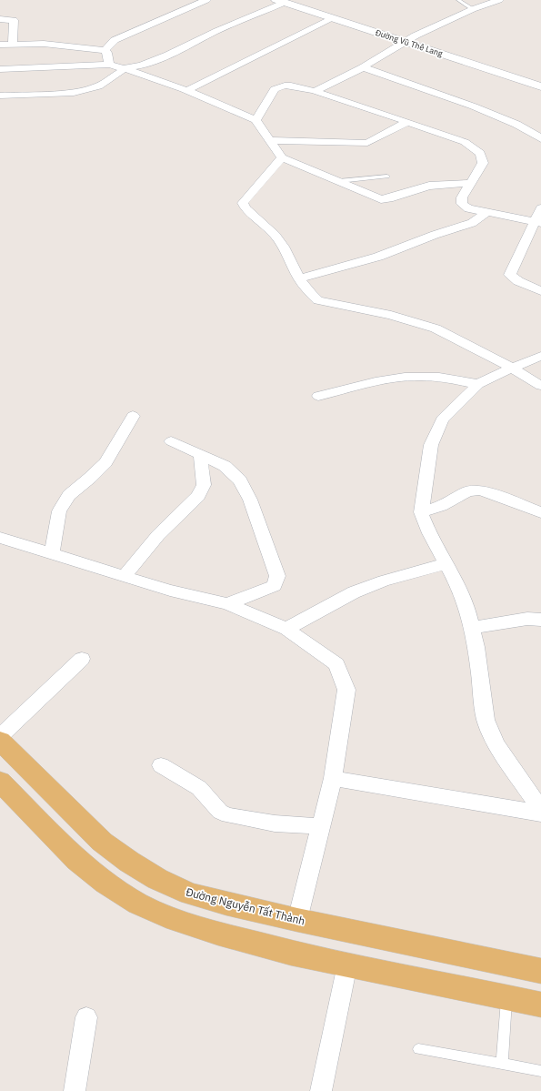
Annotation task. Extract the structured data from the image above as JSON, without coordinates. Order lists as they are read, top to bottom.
{
  "streets": {
    "main road": ["Đường Nguyễn Tất Thành"],
    "street": ["Đường Vũ Thê Lang"]
  }
}
